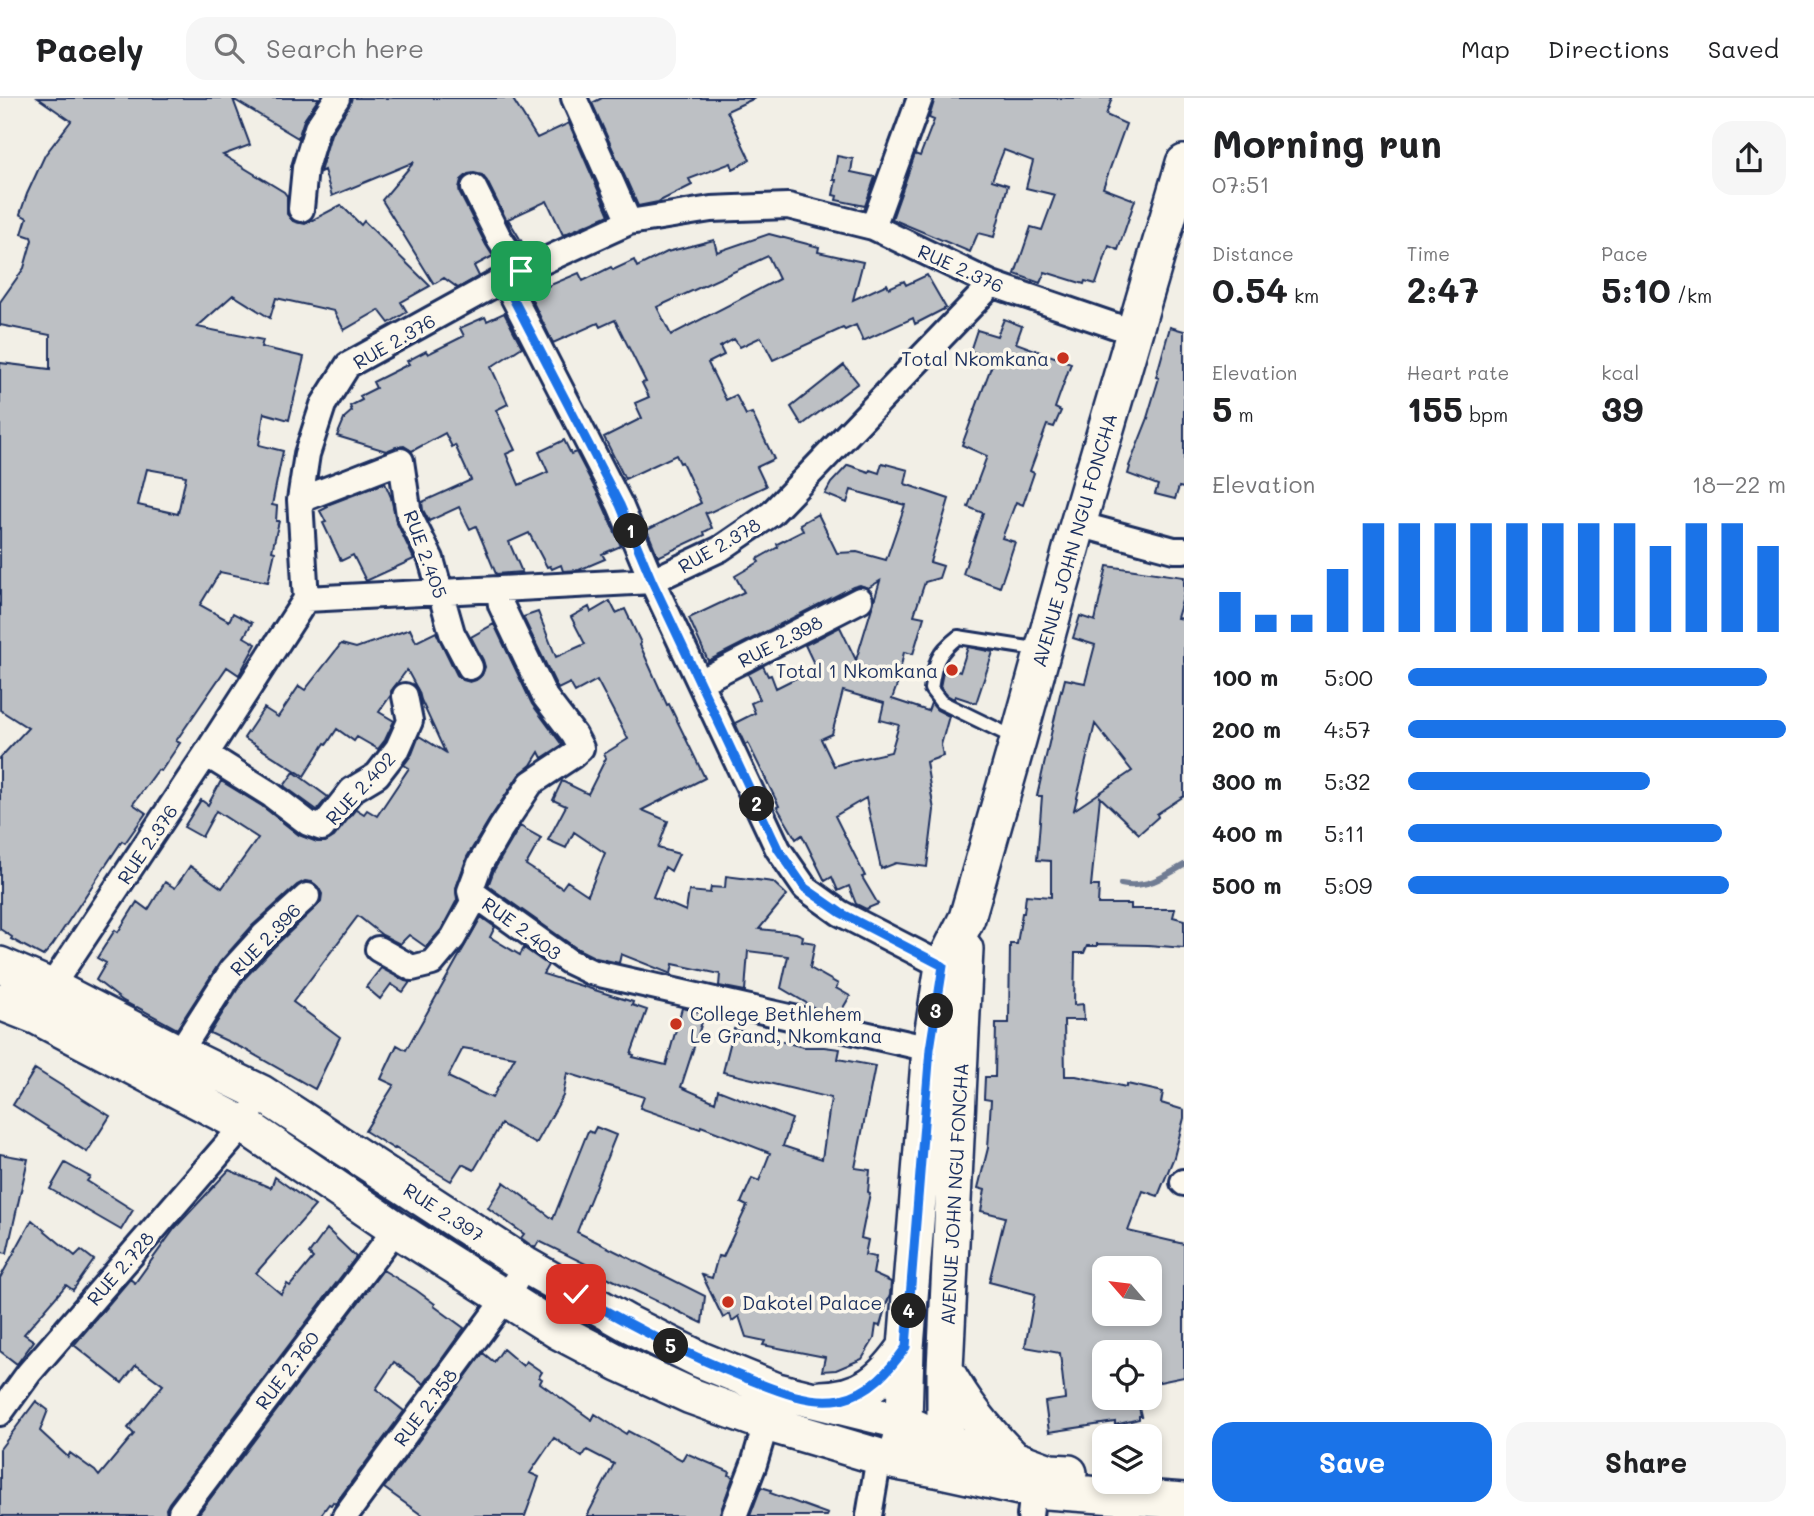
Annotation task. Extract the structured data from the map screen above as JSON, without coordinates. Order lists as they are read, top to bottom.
{
  "streets": {
    "main road": ["AVENUE JOHN NGU FONCHA", "RUE 2.397"],
    "street": [
      "RUE 2.376",
      "RUE 2.378",
      "RUE 2.405",
      "RUE 2.398",
      "RUE 2.402",
      "RUE 2.403",
      "RUE 2.396",
      "RUE 2.728",
      "RUE 2.760",
      "RUE 2.758"
    ]
  },
  "crossings": [
    ["RUE 2.376", "AVENUE JOHN NGU FONCHA"],
    ["RUE 2.376", "RUE 2.378"],
    ["RUE 2.376", "RUE 2.405"],
    ["RUE 2.376", "RUE 2.402"],
    ["RUE 2.376", "RUE 2.397"],
    ["AVENUE JOHN NGU FONCHA", "RUE 2.403"],
    ["AVENUE JOHN NGU FONCHA", "RUE 2.397"],
    ["RUE 2.378", "RUE 2.405"],
    ["RUE 2.378", "RUE 2.403"],
    ["RUE 2.396", "RUE 2.397"],
    ["RUE 2.397", "RUE 2.728"],
    ["RUE 2.397", "RUE 2.760"],
    ["RUE 2.397", "RUE 2.758"]
  ],
  "places": [
    "Total Nkomkana",
    "Total 1 Nkomkana",
    "College Bethlehem Le Grand, Nkomkana",
    "Dakotel Palace"
  ],
  "north": "top left",
  "page": {
    "header": "Pacely",
    "search": "Search here",
    "nav": ["Map", "Directions", "Saved"],
    "heading": ["Morning run", "07:51"],
    "stats": [
      ["Distance", "0.54 km"],
      ["Time", "2:47"],
      ["Pace", "5:10 /km"],
      ["Elevation", "5 m"],
      ["Heart rate", "155 bpm"],
      ["kcal", "39"]
    ],
    "chart": ["Elevation", "18–22 m"],
    "pins": [
      "1",
      "2",
      "3",
      "4",
      "5"
    ],
    "list": [
      {
        "name": "100 m",
        "note": "5:00"
      },
      {
        "name": "200 m",
        "note": "4:57"
      },
      {
        "name": "300 m",
        "note": "5:32"
      },
      {
        "name": "400 m",
        "note": "5:11"
      },
      {
        "name": "500 m",
        "note": "5:09"
      }
    ],
    "buttons": ["Save", "Share"]
  }
}
